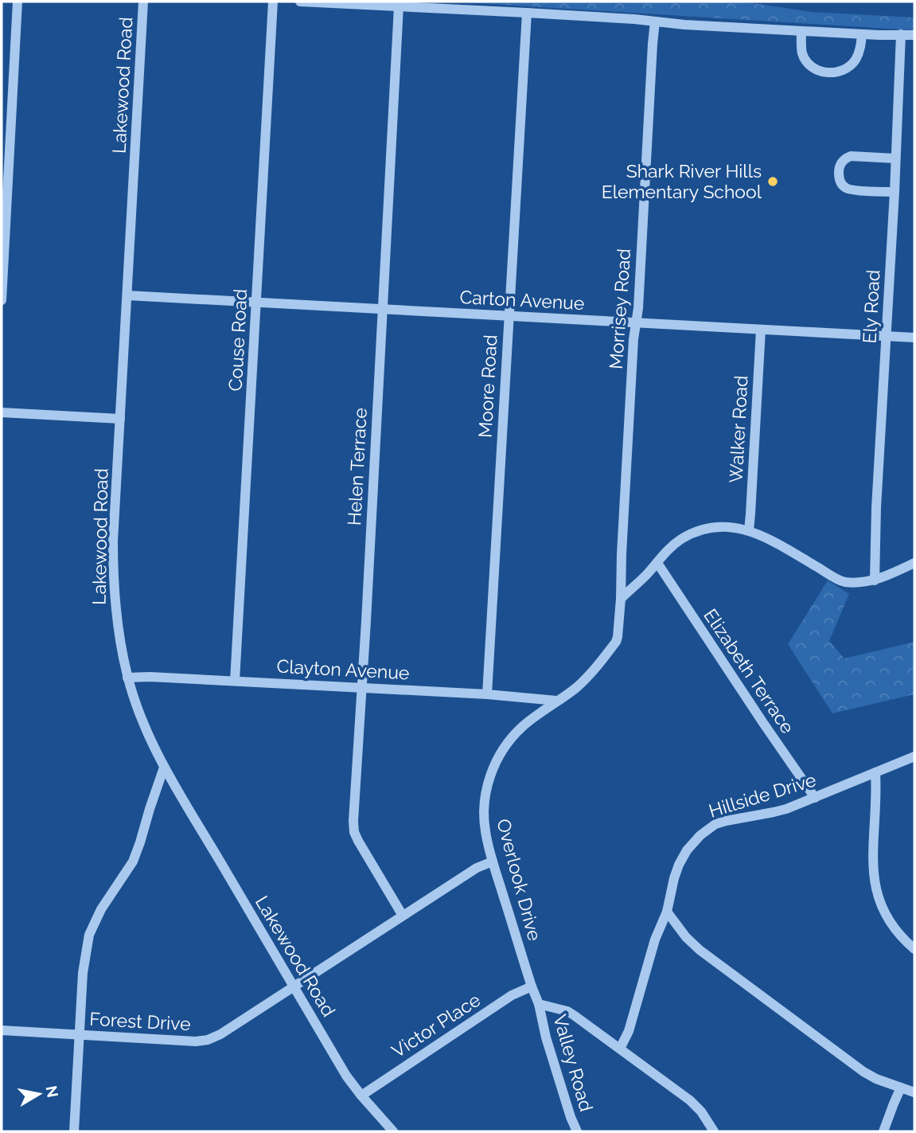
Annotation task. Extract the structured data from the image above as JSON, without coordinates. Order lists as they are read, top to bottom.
{
  "streets": {
    "street": [
      "Lakewood Road",
      "Carton Avenue",
      "Ely Road",
      "Morrisey Road",
      "Couse Road",
      "Moore Road",
      "Walker Road",
      "Helen Terrace",
      "Clayton Avenue",
      "Elizabeth Terrace",
      "Hillside Drive",
      "Overlook Drive",
      "Forest Drive",
      "Victor Place",
      "Valley Road"
    ]
  },
  "crossings": [
    ["Lakewood Road", "Carton Avenue"],
    ["Lakewood Road", "Clayton Avenue"],
    ["Lakewood Road", "Forest Drive"],
    ["Lakewood Road", "Victor Place"],
    ["Carton Avenue", "Ely Road"],
    ["Carton Avenue", "Morrisey Road"],
    ["Carton Avenue", "Couse Road"],
    ["Carton Avenue", "Moore Road"],
    ["Carton Avenue", "Walker Road"],
    ["Carton Avenue", "Helen Terrace"],
    ["Morrisey Road", "Overlook Drive"],
    ["Couse Road", "Clayton Avenue"],
    ["Moore Road", "Clayton Avenue"],
    ["Helen Terrace", "Clayton Avenue"],
    ["Helen Terrace", "Forest Drive"],
    ["Clayton Avenue", "Overlook Drive"],
    ["Elizabeth Terrace", "Hillside Drive"],
    ["Overlook Drive", "Forest Drive"],
    ["Overlook Drive", "Victor Place"],
    ["Overlook Drive", "Valley Road"]
  ],
  "places": ["Shark River Hills Elementary School"],
  "north": "right"
}
